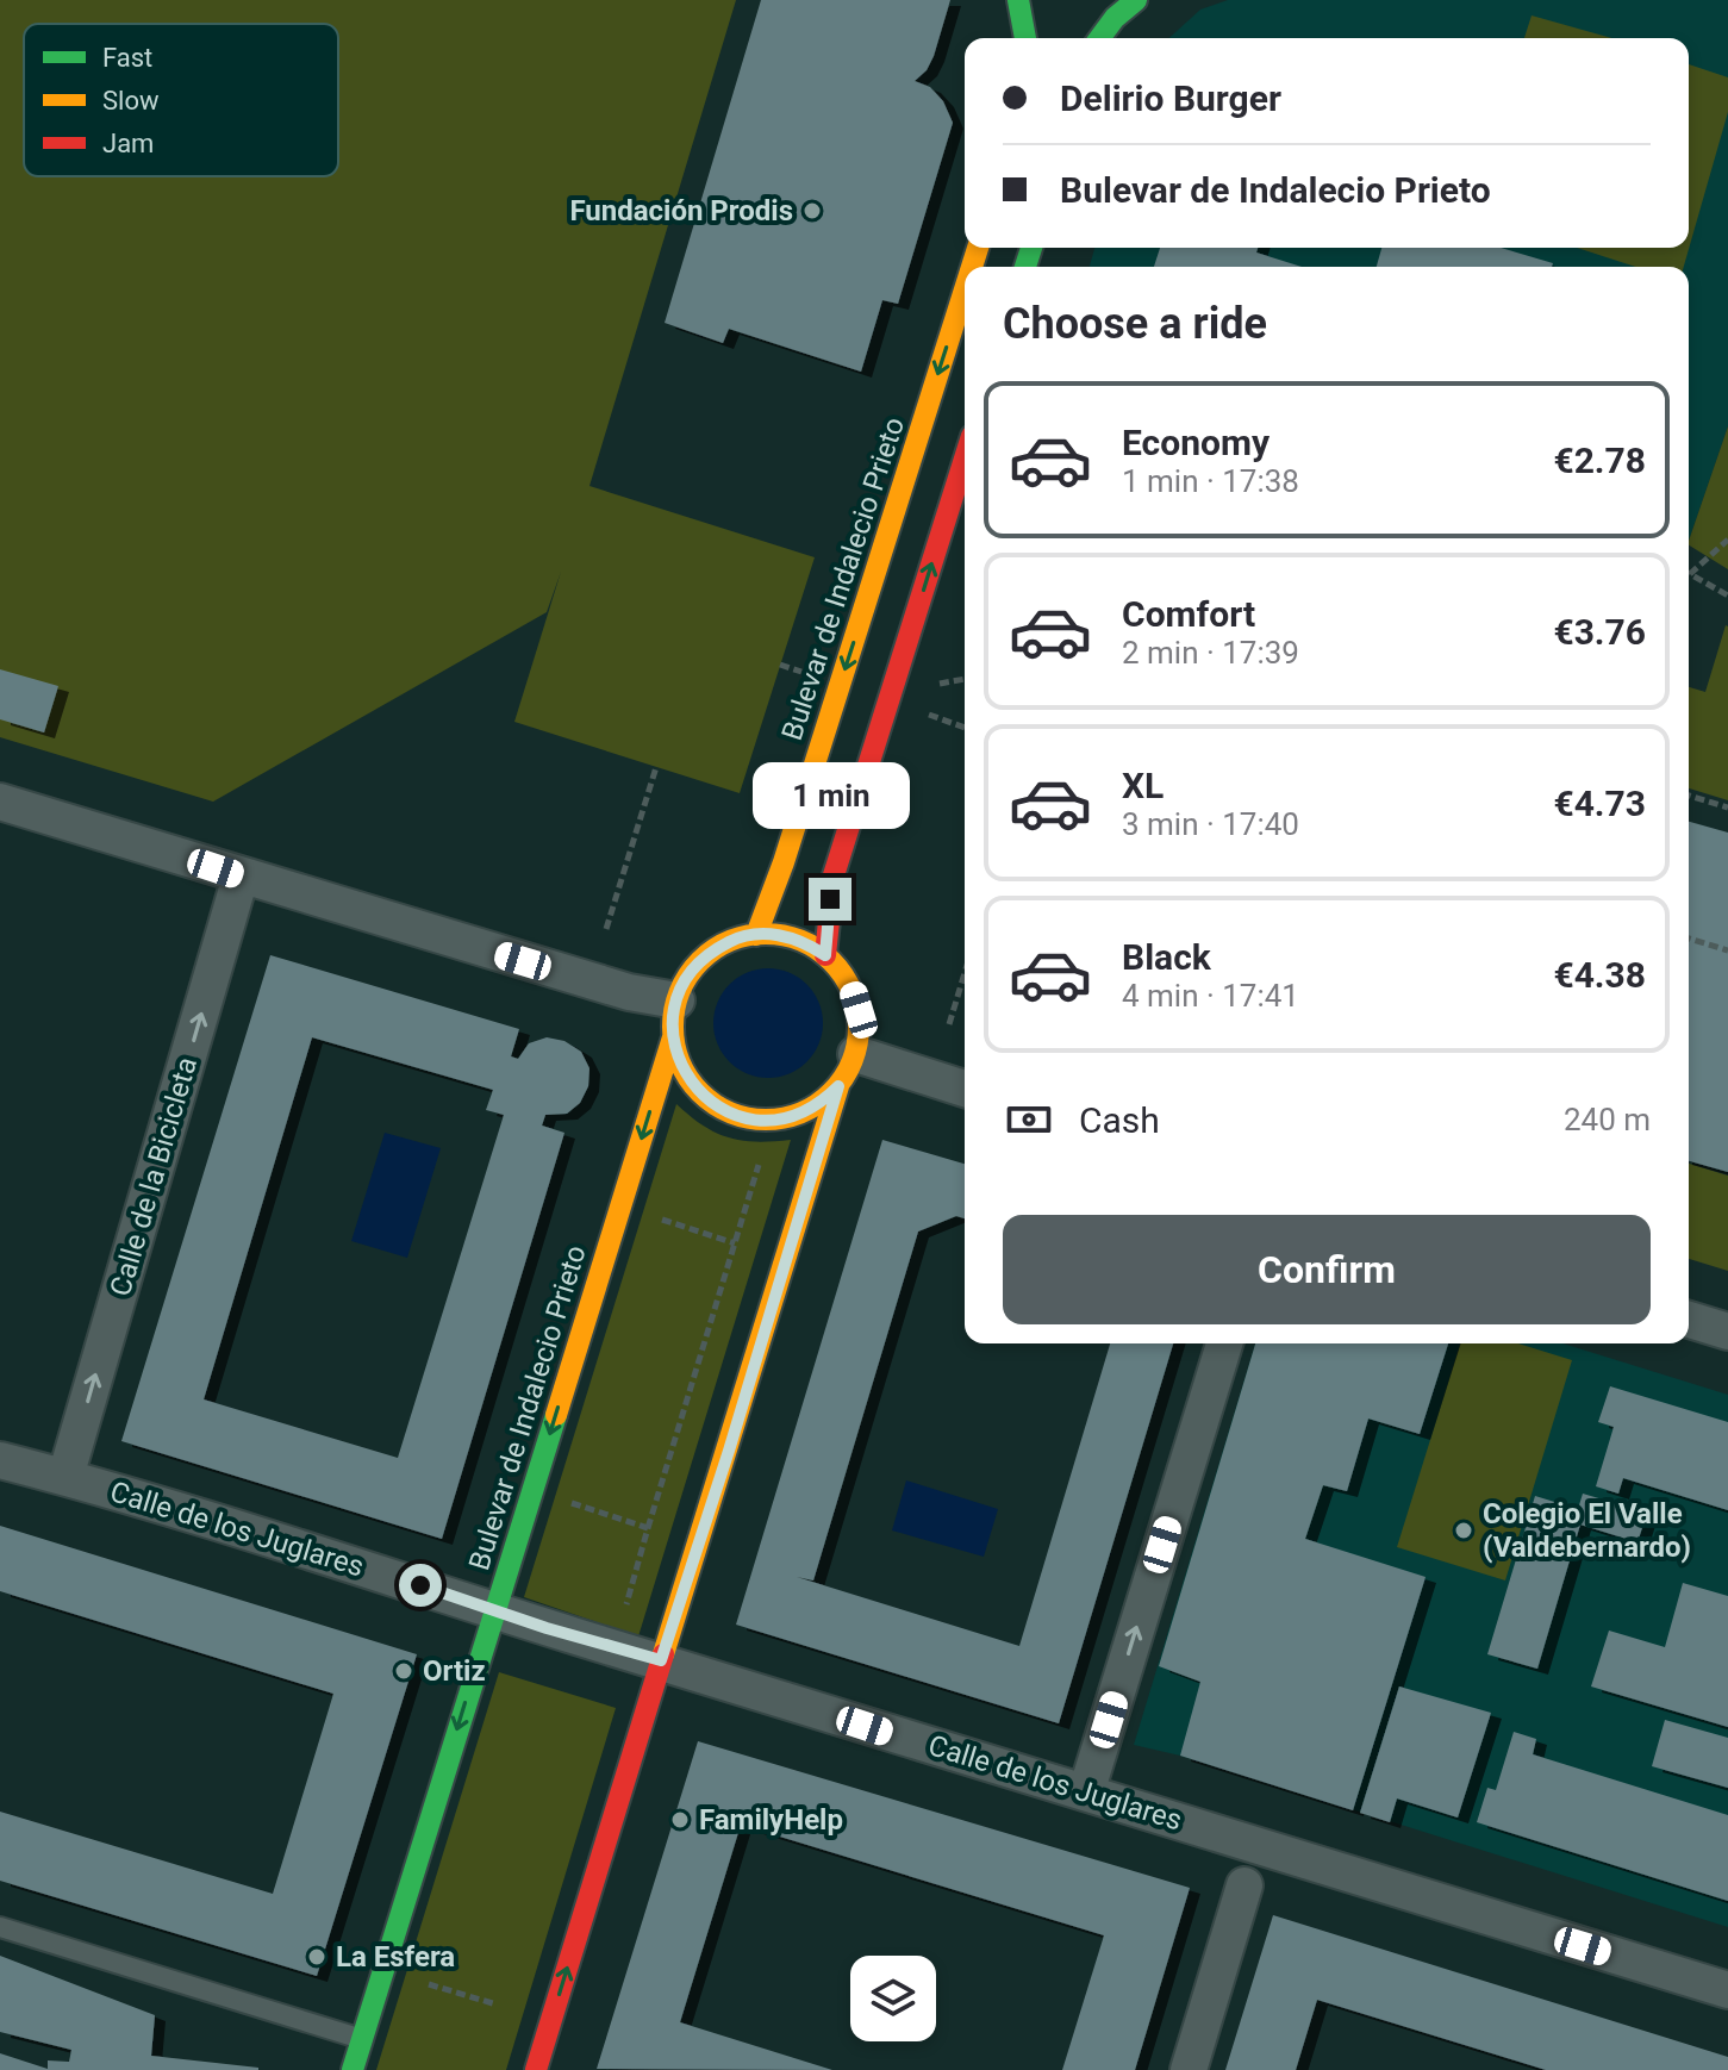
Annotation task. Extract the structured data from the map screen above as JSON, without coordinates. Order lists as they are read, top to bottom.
{
  "streets": {
    "street": ["Bulevar de Indalecio Prieto", "Calle de la Bicicleta", "Calle de los Juglares"]
  },
  "crossings": [
    ["Bulevar de Indalecio Prieto", "Calle de los Juglares"],
    ["Calle de la Bicicleta", "Calle de los Juglares"]
  ],
  "one_way": ["Calle de la Bicicleta"],
  "places": [
    "Fundación Prodis",
    "Colegio El Valle (Valdebernardo)",
    "Ortiz",
    "FamilyHelp",
    "La Esfera"
  ],
  "legend": ["Fast", "Slow", "Jam"],
  "page": {
    "banner": ["Delirio Burger", "Bulevar de Indalecio Prieto"],
    "heading": "Choose a ride",
    "list": [
      {
        "name": "Economy",
        "note": "1 min · 17:38",
        "value": "€2.78"
      },
      {
        "name": "Comfort",
        "note": "2 min · 17:39",
        "value": "€3.76"
      },
      {
        "name": "XL",
        "note": "3 min · 17:40",
        "value": "€4.73"
      },
      {
        "name": "Black",
        "note": "4 min · 17:41",
        "value": "€4.38"
      }
    ],
    "bubble": "1 min",
    "pay": ["Cash", "240 m"],
    "buttons": "Confirm"
  }
}
